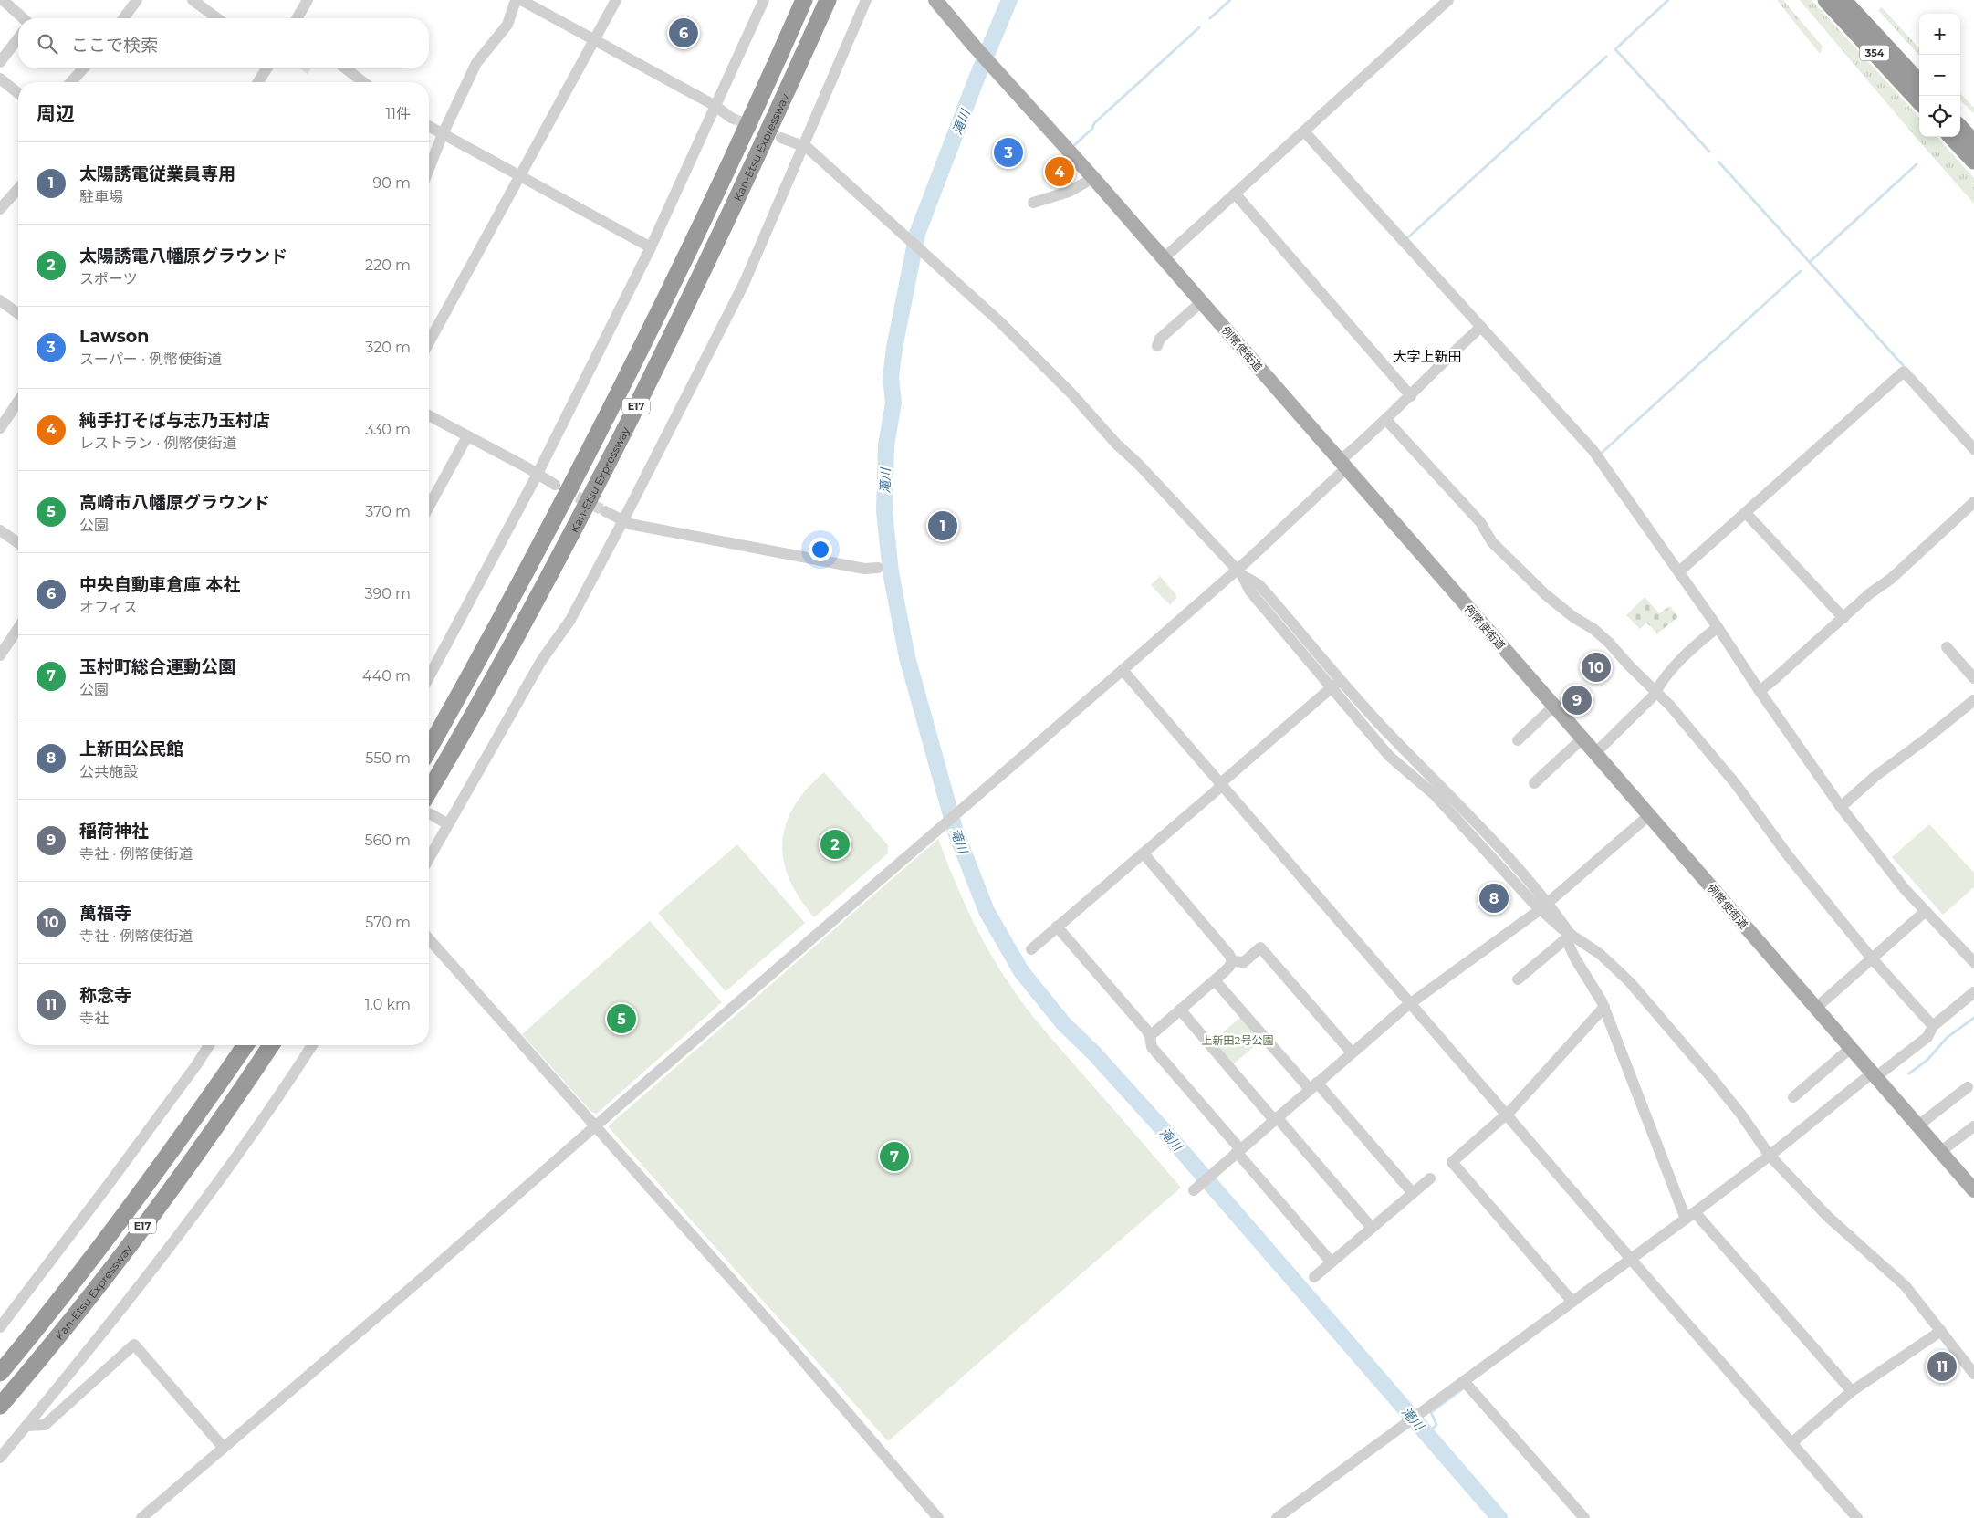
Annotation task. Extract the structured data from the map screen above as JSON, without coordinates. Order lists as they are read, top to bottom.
{
  "streets": {
    "highway": ["354", "Kan-Etsu Expressway", "E17"],
    "main road": ["例幣使街道"]
  },
  "districts": ["大字上新田"],
  "water": ["滝川"],
  "parks": ["上新田2号公園"],
  "page": {
    "map_buttons": ["+", "−"],
    "pins": [
      "6",
      "3",
      "4",
      "1",
      "10",
      "9",
      "2",
      "8",
      "5",
      "7",
      "11"
    ],
    "search": "ここで検索",
    "heading": ["周辺", "11件"],
    "list": [
      {
        "mark": "1",
        "name": "太陽誘電従業員専用",
        "note": "駐車場",
        "value": "90 m"
      },
      {
        "mark": "2",
        "name": "太陽誘電八幡原グラウンド",
        "note": "スポーツ",
        "value": "220 m"
      },
      {
        "mark": "3",
        "name": "Lawson",
        "note": "スーパー · 例幣使街道",
        "value": "320 m"
      },
      {
        "mark": "4",
        "name": "純手打そば与志乃玉村店",
        "note": "レストラン · 例幣使街道",
        "value": "330 m"
      },
      {
        "mark": "5",
        "name": "高崎市八幡原グラウンド",
        "note": "公園",
        "value": "370 m"
      },
      {
        "mark": "6",
        "name": "中央自動車倉庫 本社",
        "note": "オフィス",
        "value": "390 m"
      },
      {
        "mark": "7",
        "name": "玉村町総合運動公園",
        "note": "公園",
        "value": "440 m"
      },
      {
        "mark": "8",
        "name": "上新田公民館",
        "note": "公共施設",
        "value": "550 m"
      },
      {
        "mark": "9",
        "name": "稲荷神社",
        "note": "寺社 · 例幣使街道",
        "value": "560 m"
      },
      {
        "mark": "10",
        "name": "萬福寺",
        "note": "寺社 · 例幣使街道",
        "value": "570 m"
      },
      {
        "mark": "11",
        "name": "称念寺",
        "note": "寺社",
        "value": "1.0 km"
      }
    ]
  }
}
